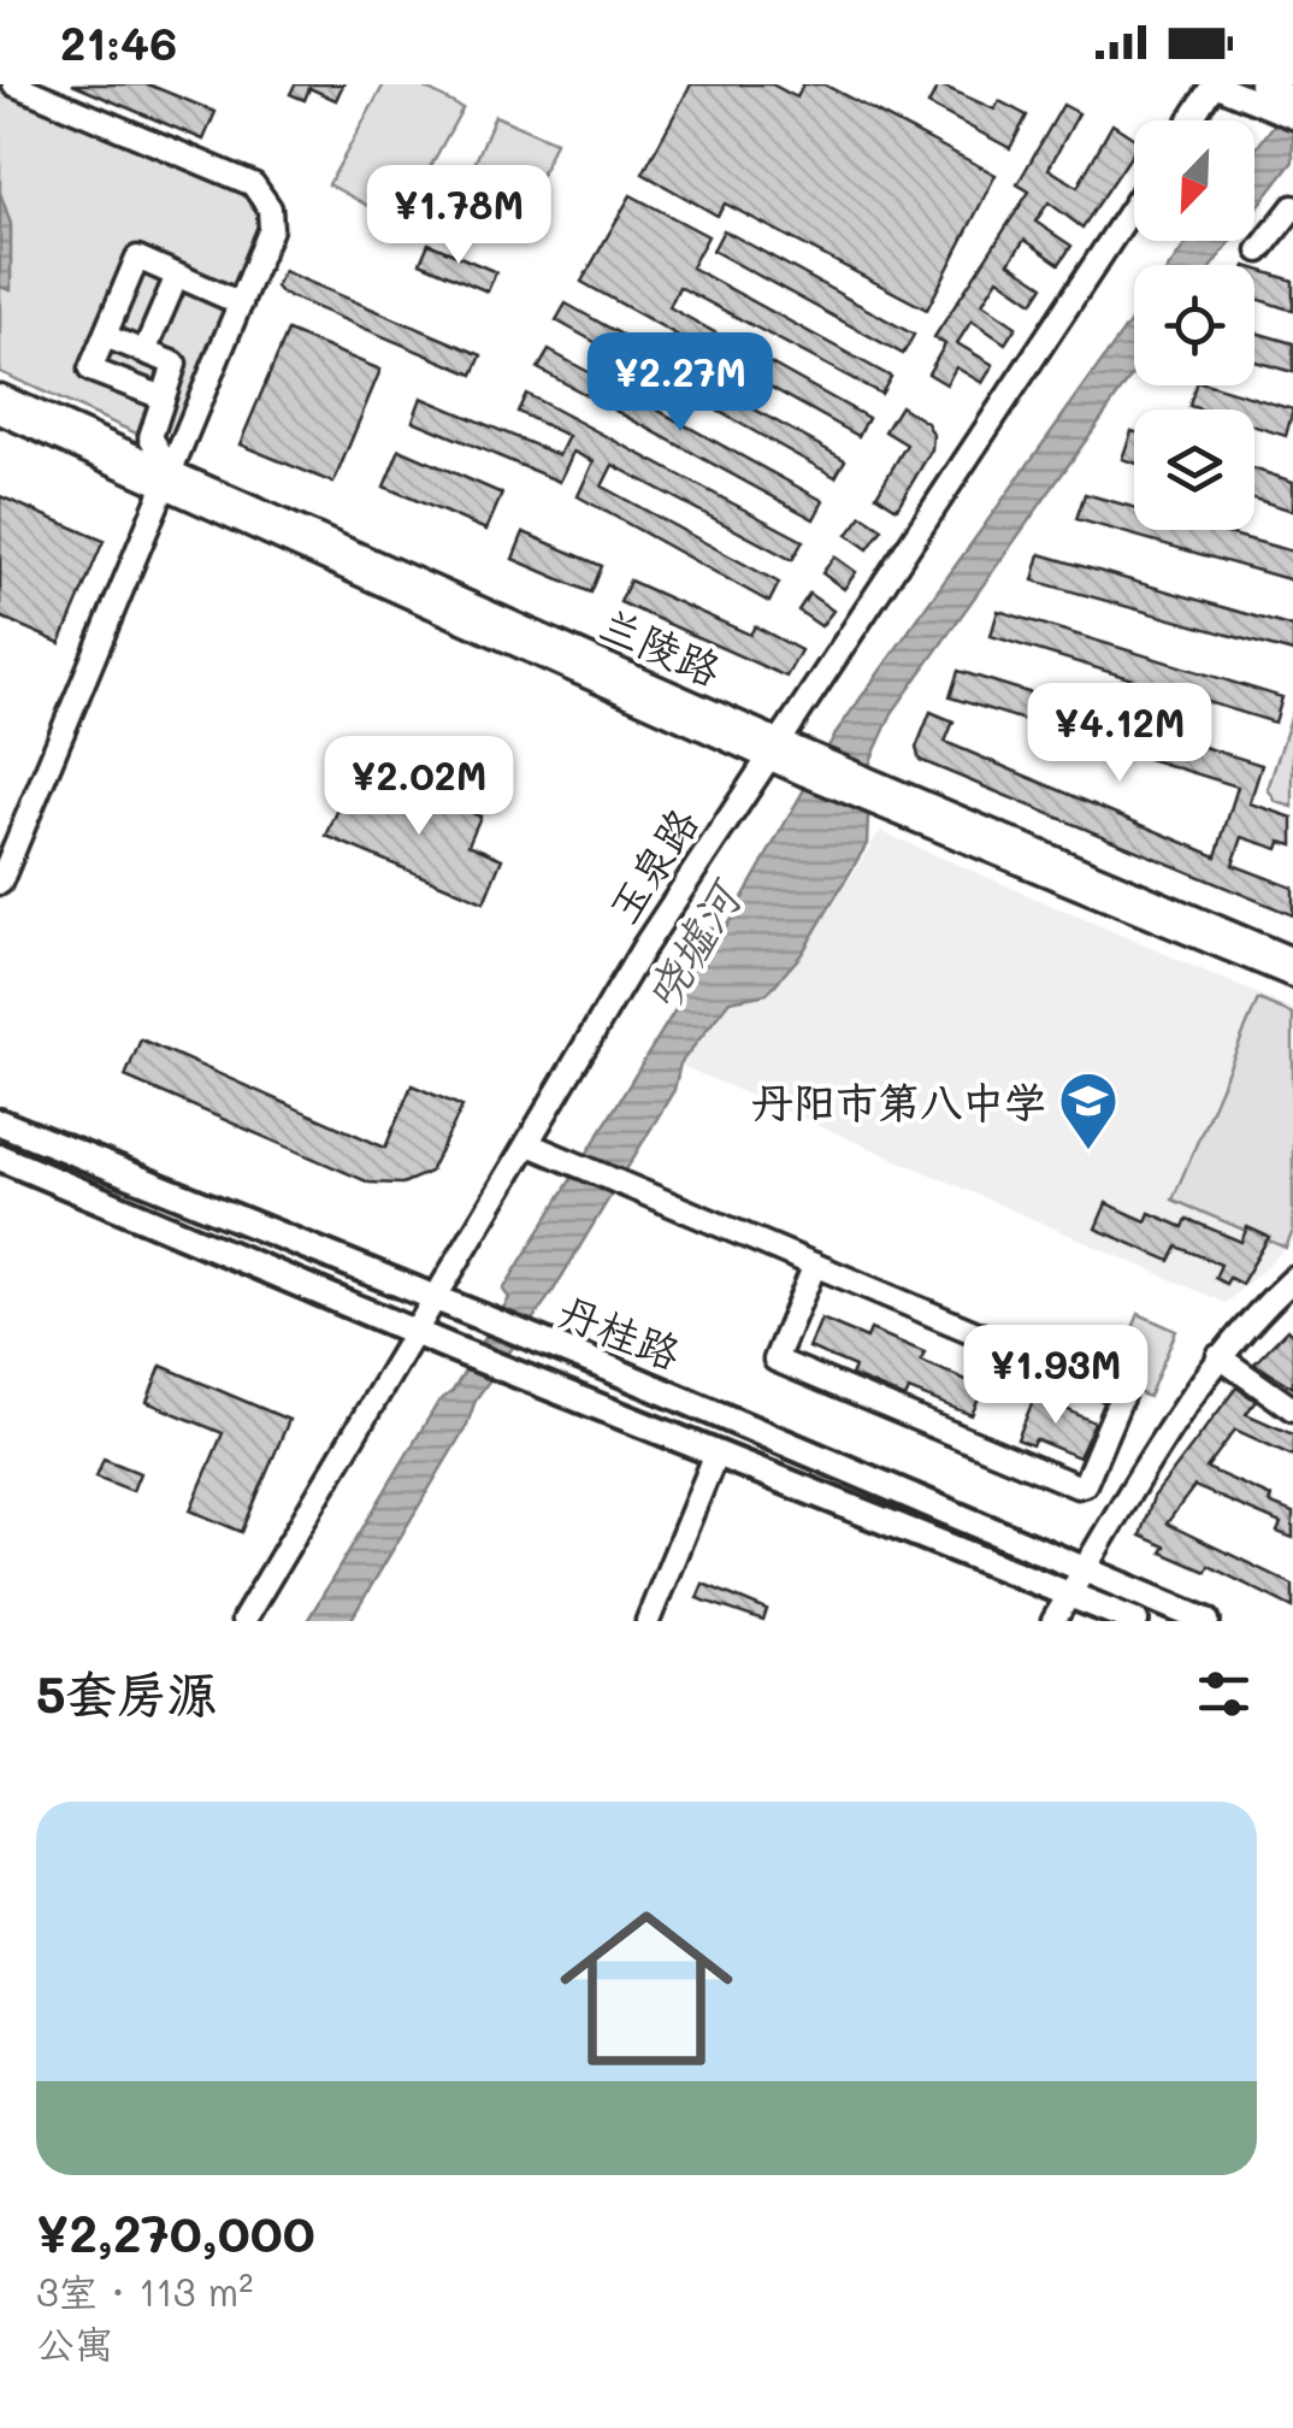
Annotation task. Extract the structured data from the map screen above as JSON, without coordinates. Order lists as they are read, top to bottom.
{
  "streets": {
    "main road": ["丹桂路"],
    "street": ["兰陵路", "玉泉路"]
  },
  "crossings": [
    ["兰陵路", "玉泉路"],
    ["玉泉路", "丹桂路"]
  ],
  "water": ["哓墟河"],
  "places": {
    "school or university": ["丹阳市第八中学"]
  },
  "north": "bottom left",
  "page": {
    "status": "21:46",
    "price": [
      "¥1.78M",
      "¥2.27M",
      "¥4.12M",
      "¥2.02M",
      "¥1.93M"
    ],
    "heading": "5套房源",
    "list": [
      {
        "name": "¥2,270,000",
        "note": "3室 · 113 m² · 公寓"
      }
    ]
  }
}
